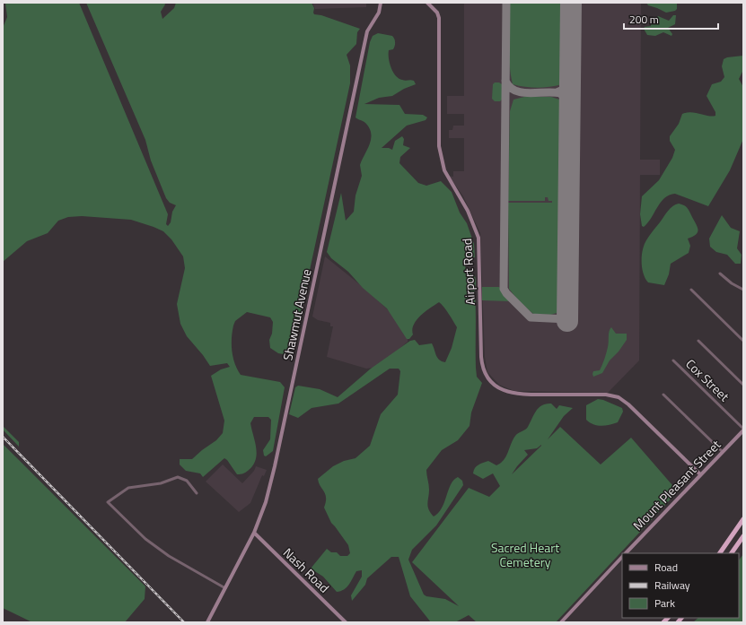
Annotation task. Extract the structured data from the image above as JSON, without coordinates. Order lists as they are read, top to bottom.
{
  "streets": {
    "street": [
      "Airport Road",
      "Shawmut Avenue",
      "Cox Street",
      "Mount Pleasant Street",
      "Nash Road"
    ]
  },
  "crossings": [
    ["Airport Road", "Mount Pleasant Street"],
    ["Shawmut Avenue", "Nash Road"],
    ["Cox Street", "Mount Pleasant Street"]
  ],
  "parks": ["Sacred Heart Cemetery"],
  "legend": ["Road", "Railway", "Park"],
  "scale_bar": "200 m"
}
